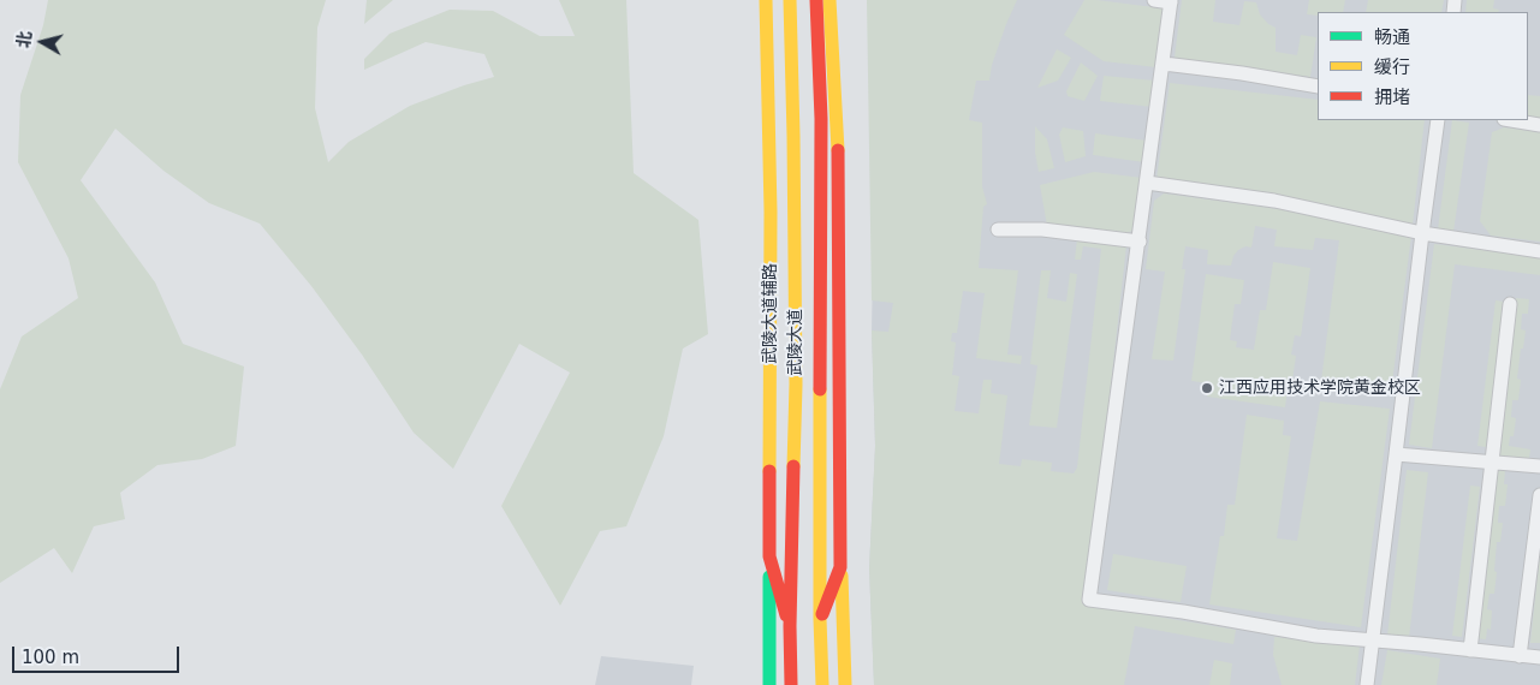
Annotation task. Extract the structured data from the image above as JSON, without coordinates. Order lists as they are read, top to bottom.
{
  "streets": {
    "street": ["武陵大道辅路", "武陵大道"]
  },
  "crossings": [
    ["武陵大道辅路", "武陵大道"]
  ],
  "places": ["江西应用技术学院黄金校区"],
  "legend": ["畅通", "缓行", "拥堵"],
  "scale_bar": "100 m",
  "north": "left"
}
